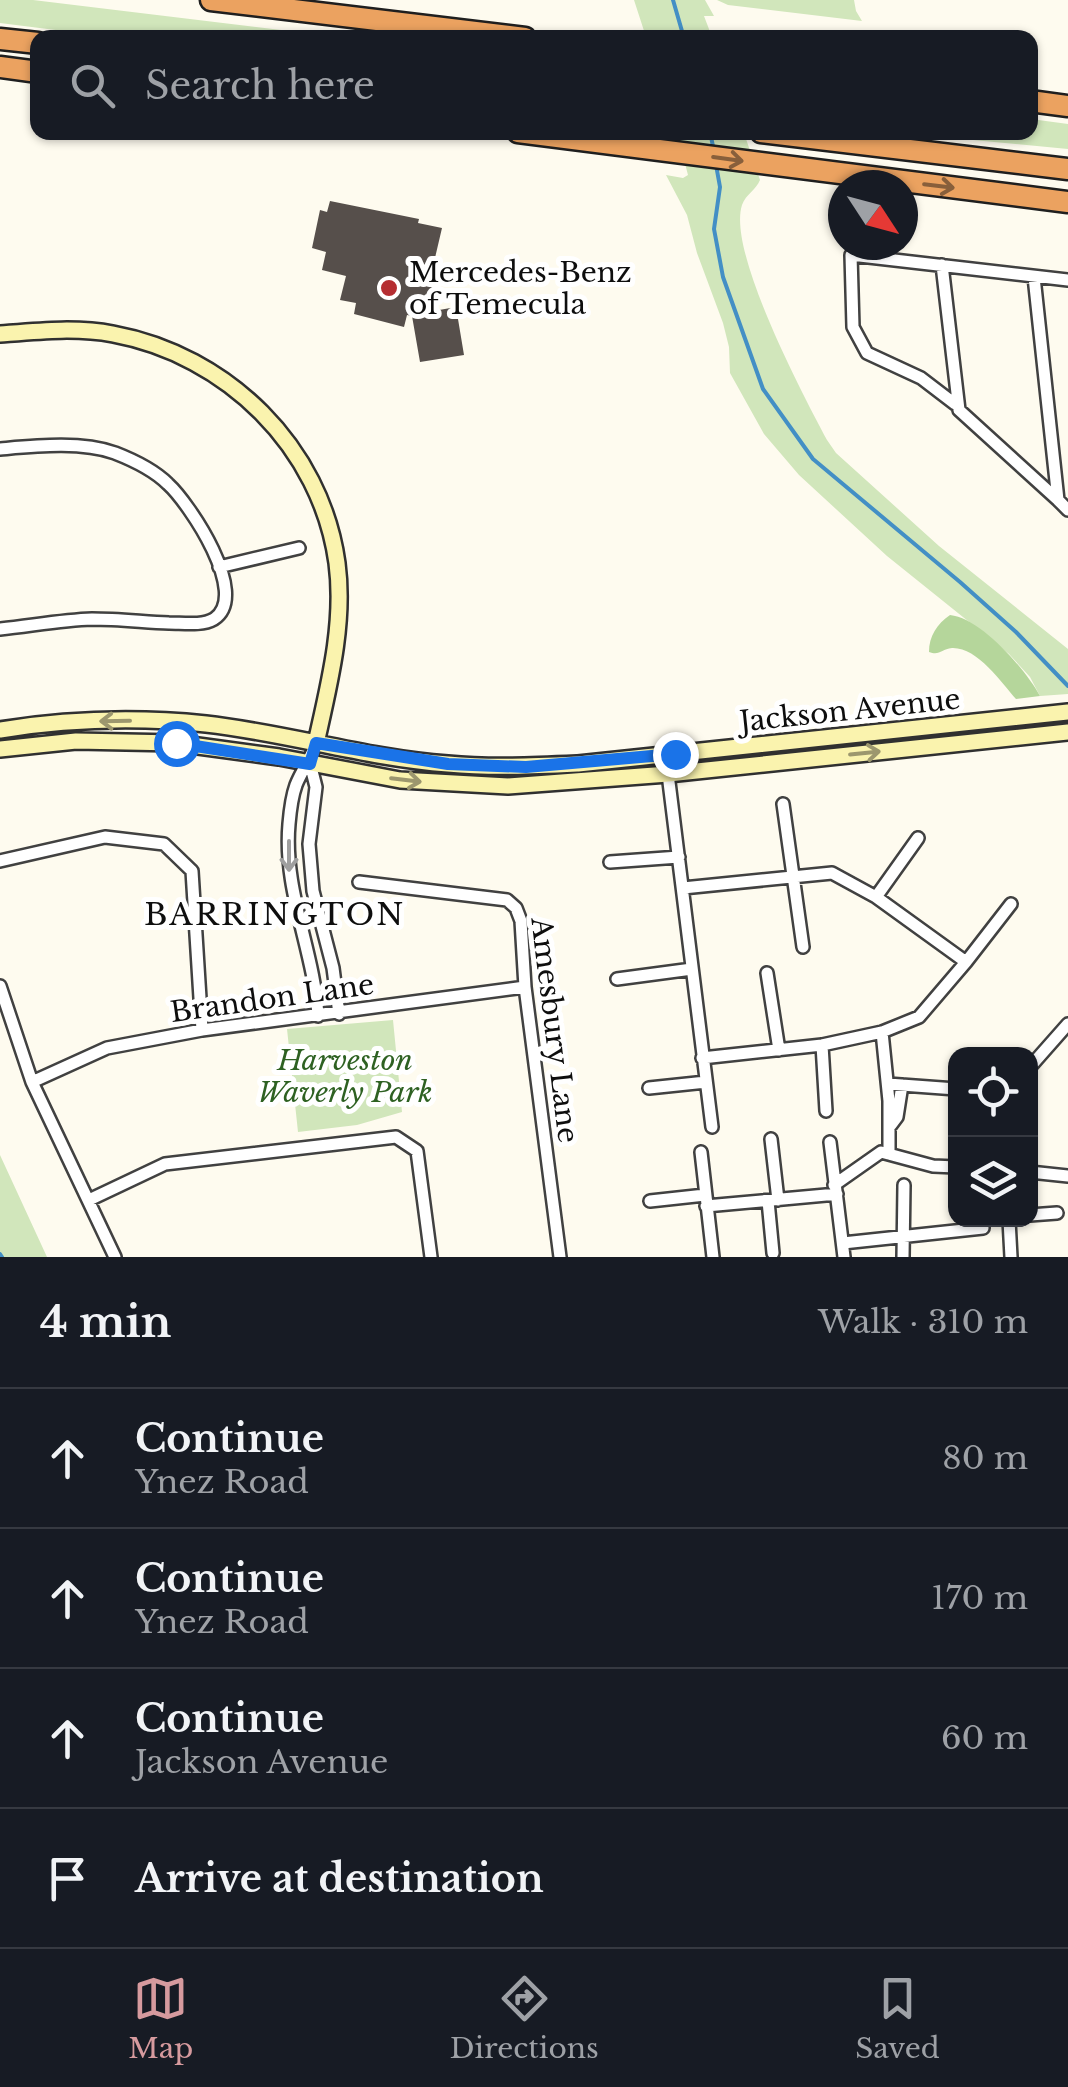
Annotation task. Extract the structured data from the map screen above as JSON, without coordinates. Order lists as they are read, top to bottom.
{
  "streets": {
    "main road": ["Jackson Avenue"],
    "street": ["Brandon Lane", "Amesbury Lane"]
  },
  "crossings": [
    ["Brandon Lane", "Amesbury Lane"]
  ],
  "districts": ["BARRINGTON"],
  "parks": ["Harveston Waverly Park"],
  "places": ["Mercedes-Benz of Temecula"],
  "north": "bottom right",
  "page": {
    "search": "Search here",
    "heading": ["4 min", "Walk · 310 m"],
    "list": [
      ["Continue", "Ynez Road", "80 m"],
      ["Continue", "Ynez Road", "170 m"],
      ["Continue", "Jackson Avenue", "60 m"],
      "Arrive at destination"
    ],
    "nav": ["Map", "Directions", "Saved"]
  }
}
